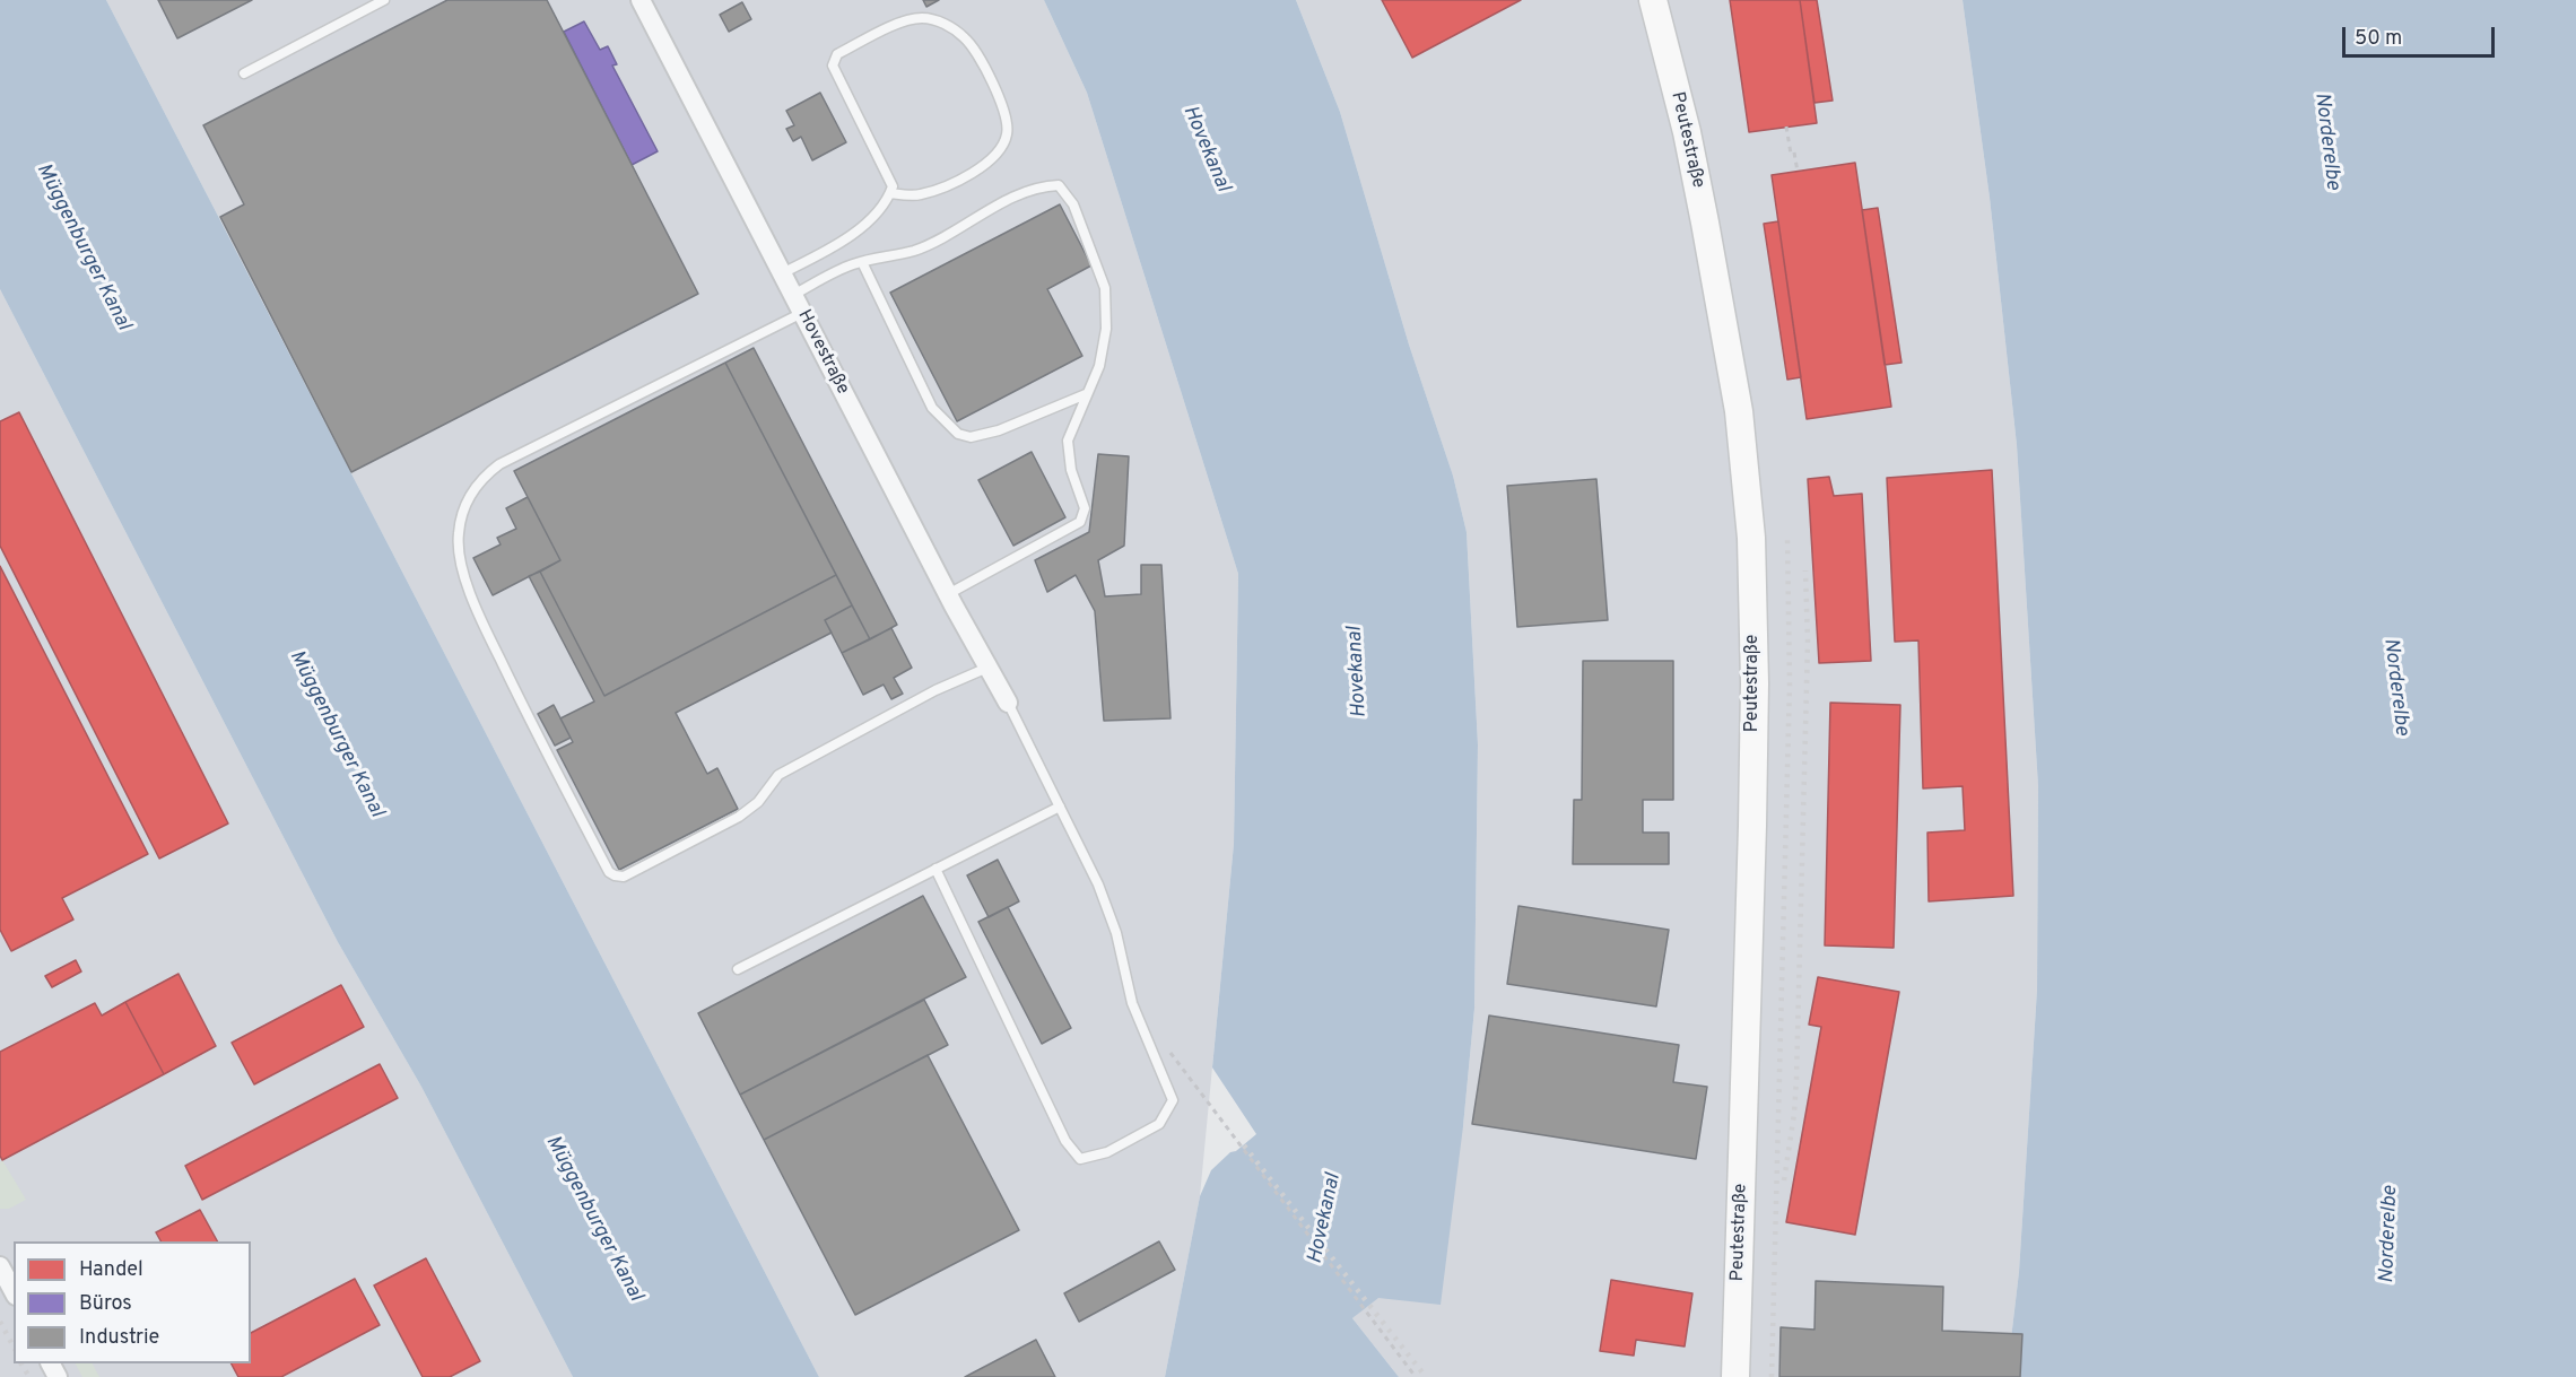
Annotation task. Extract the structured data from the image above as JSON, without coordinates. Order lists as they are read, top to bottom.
{
  "streets": {
    "street": ["Peutestraße", "Hovestraße"]
  },
  "water": ["Norderelbe", "Hovekanal", "Müggenburger Kanal"],
  "legend": ["Handel", "Büros", "Industrie"],
  "scale_bar": "50 m"
}
